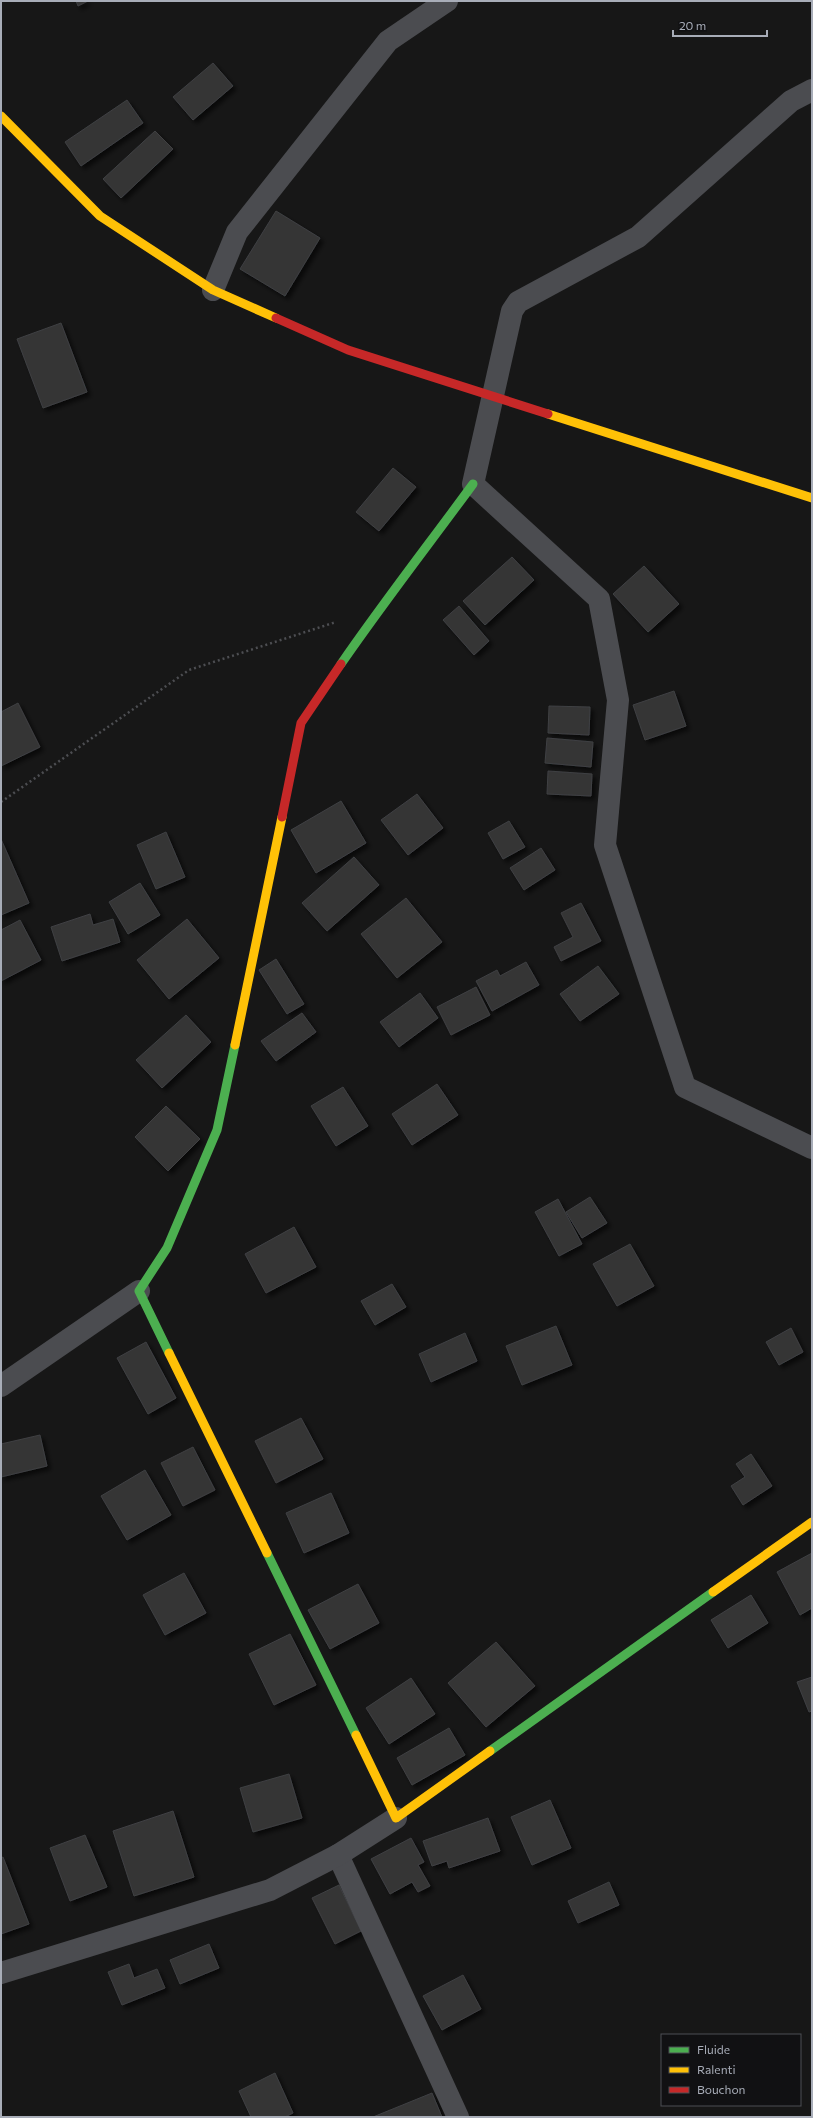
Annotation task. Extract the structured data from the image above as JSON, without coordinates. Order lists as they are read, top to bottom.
{
  "legend": ["Fluide", "Ralenti", "Bouchon"],
  "scale_bar": "20 m"
}
